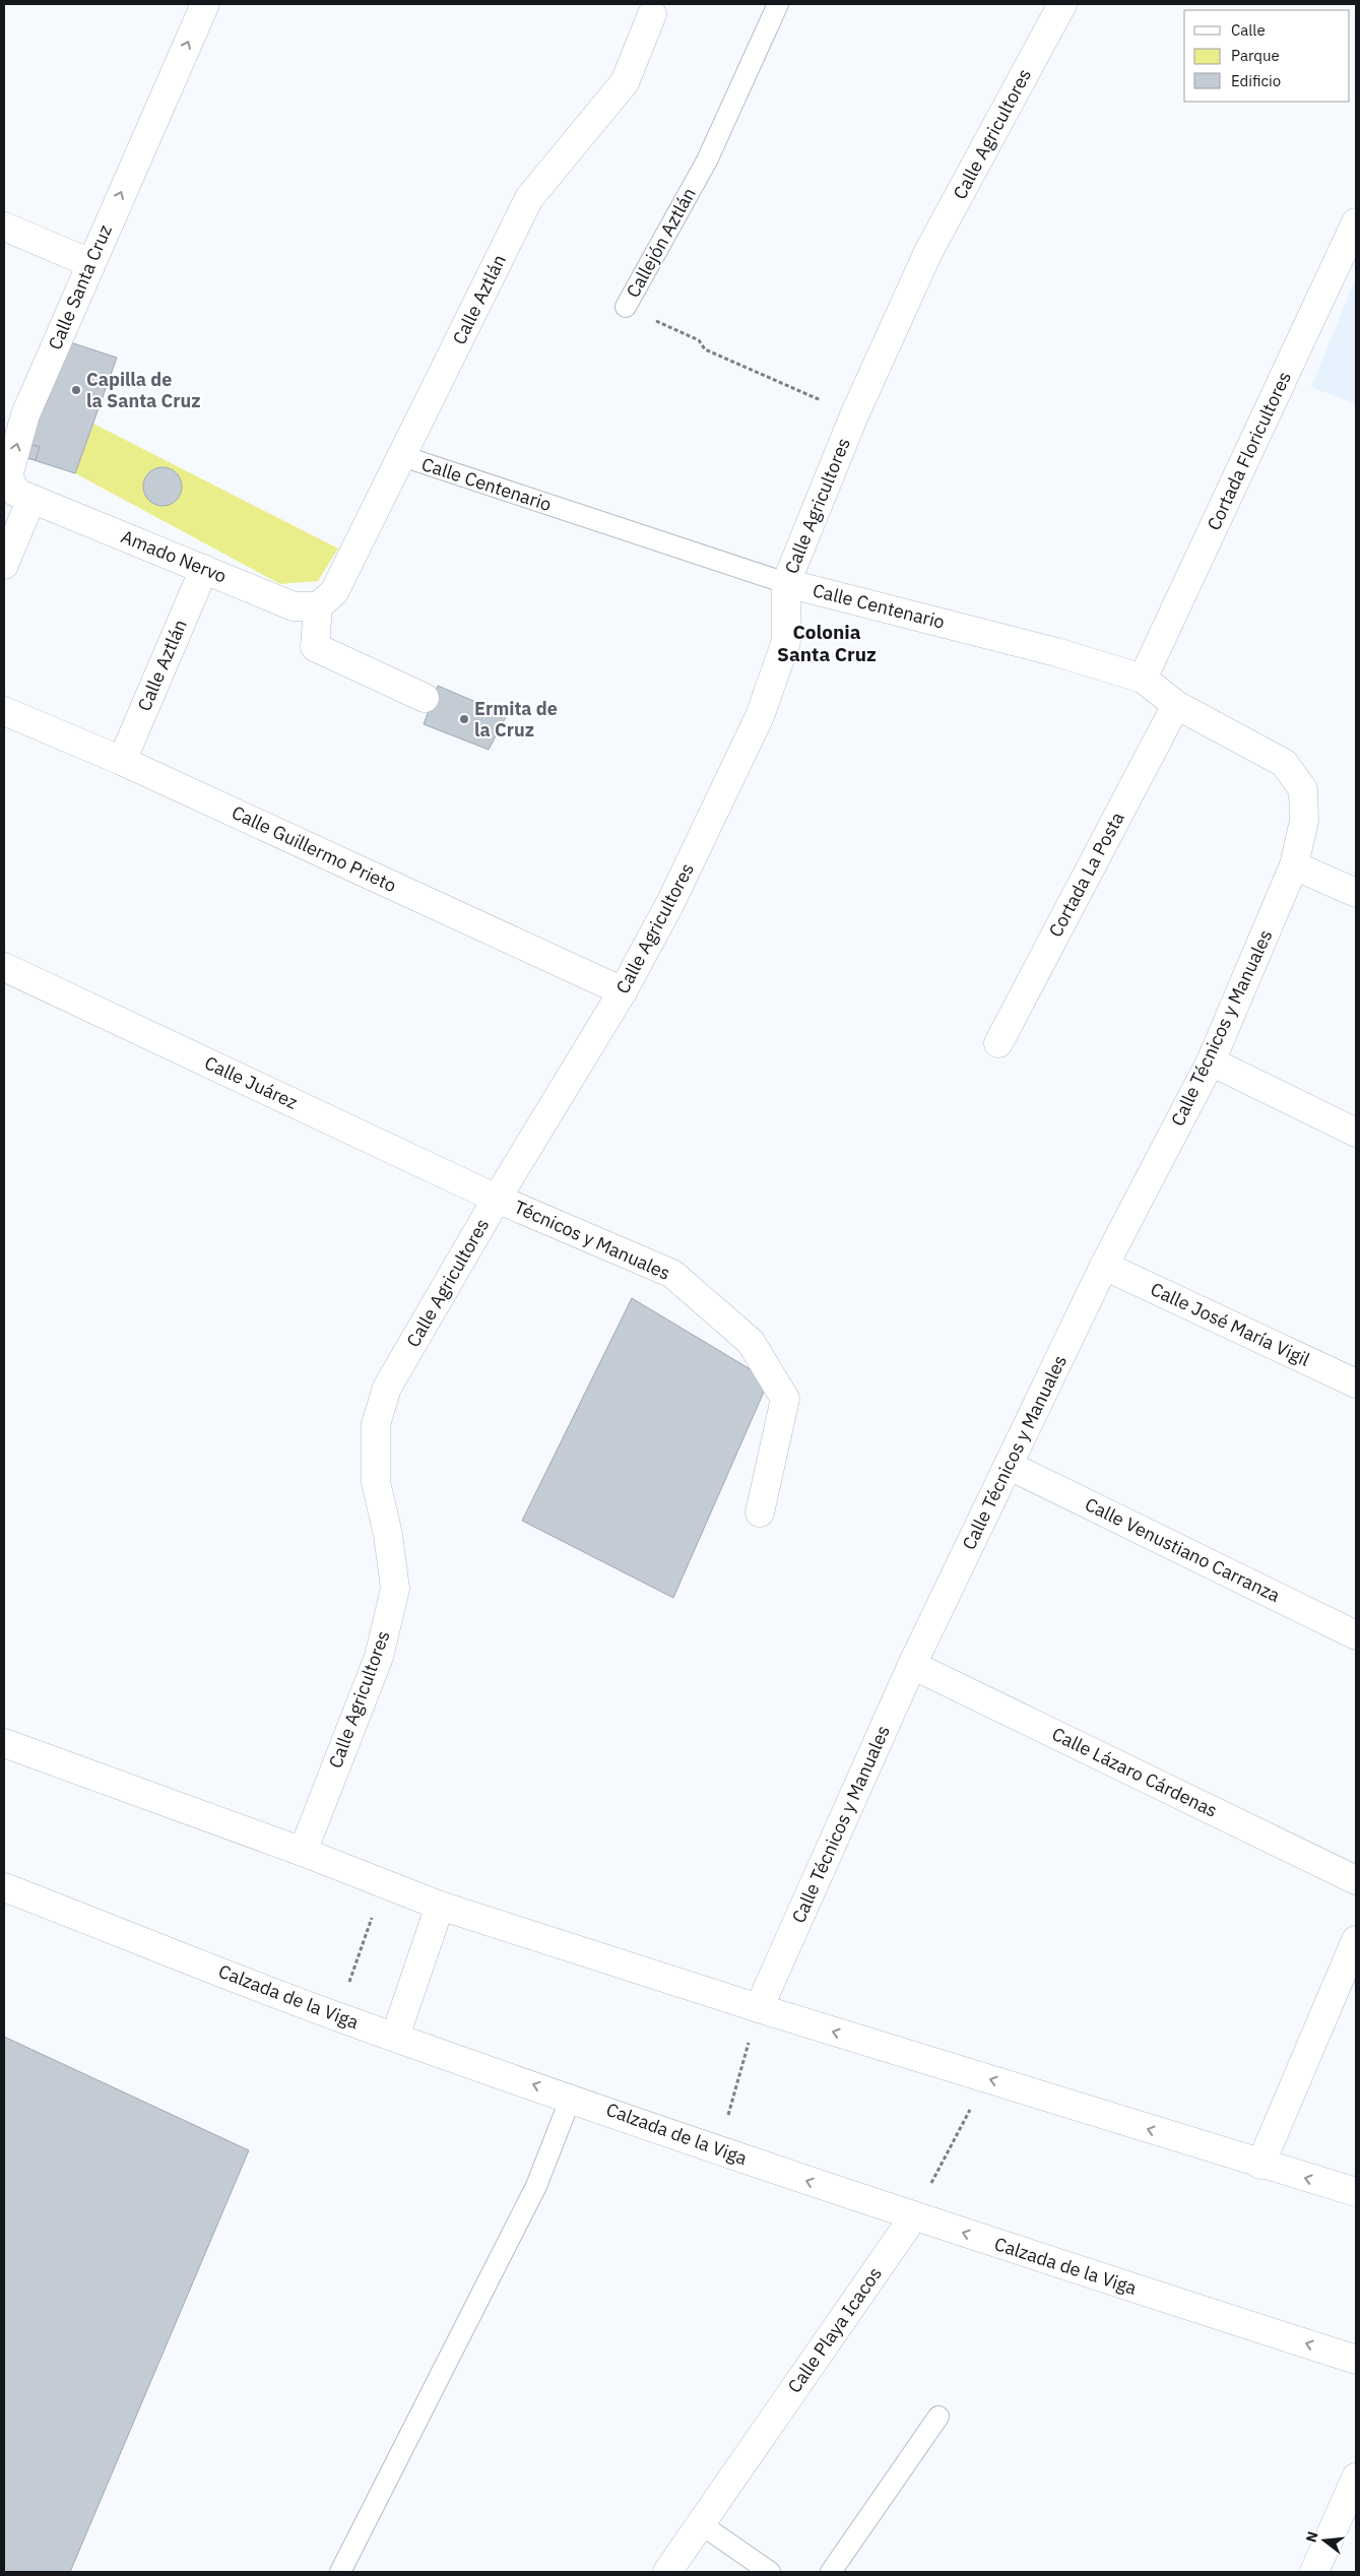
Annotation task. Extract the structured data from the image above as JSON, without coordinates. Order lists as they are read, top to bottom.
{
  "streets": {
    "street": [
      "Calle Agricultores",
      "Calle Santa Cruz",
      "Calle Aztlán",
      "Cortada Floricultores",
      "Calle Centenario",
      "Amado Nervo",
      "Calle Guillermo Prieto",
      "Cortada La Posta",
      "Calle Técnicos y Manuales",
      "Calle Juárez",
      "Técnicos y Manuales",
      "Calle José María Vigil",
      "Calle Venustiano Carranza",
      "Calle Lázaro Cárdenas",
      "Calzada de la Viga",
      "Calle Playa Icacos"
    ],
    "lane": ["Callejón Aztlán"]
  },
  "crossings": [
    ["Calle Agricultores", "Callejón Aztlán"],
    ["Calle Agricultores", "Calle Centenario"],
    ["Calle Agricultores", "Calle Guillermo Prieto"],
    ["Calle Agricultores", "Calle Juárez"],
    ["Calle Agricultores", "Técnicos y Manuales"],
    ["Calle Santa Cruz", "Amado Nervo"],
    ["Calle Aztlán", "Calle Centenario"],
    ["Calle Aztlán", "Amado Nervo"],
    ["Calle Aztlán", "Calle Guillermo Prieto"],
    ["Cortada Floricultores", "Calle Centenario"],
    ["Calle Centenario", "Cortada La Posta"],
    ["Calle Centenario", "Calle Técnicos y Manuales"],
    ["Calle Técnicos y Manuales", "Calle José María Vigil"],
    ["Calle Técnicos y Manuales", "Calle Venustiano Carranza"],
    ["Calle Técnicos y Manuales", "Calle Lázaro Cárdenas"],
    ["Calle Juárez", "Técnicos y Manuales"],
    ["Calzada de la Viga", "Calle Playa Icacos"]
  ],
  "one_way": ["Calle Santa Cruz"],
  "districts": ["Colonia Santa Cruz"],
  "places": ["Capilla de la Santa Cruz", "Ermita de la Cruz"],
  "legend": ["Calle", "Parque", "Edificio"],
  "north": "left"
}
